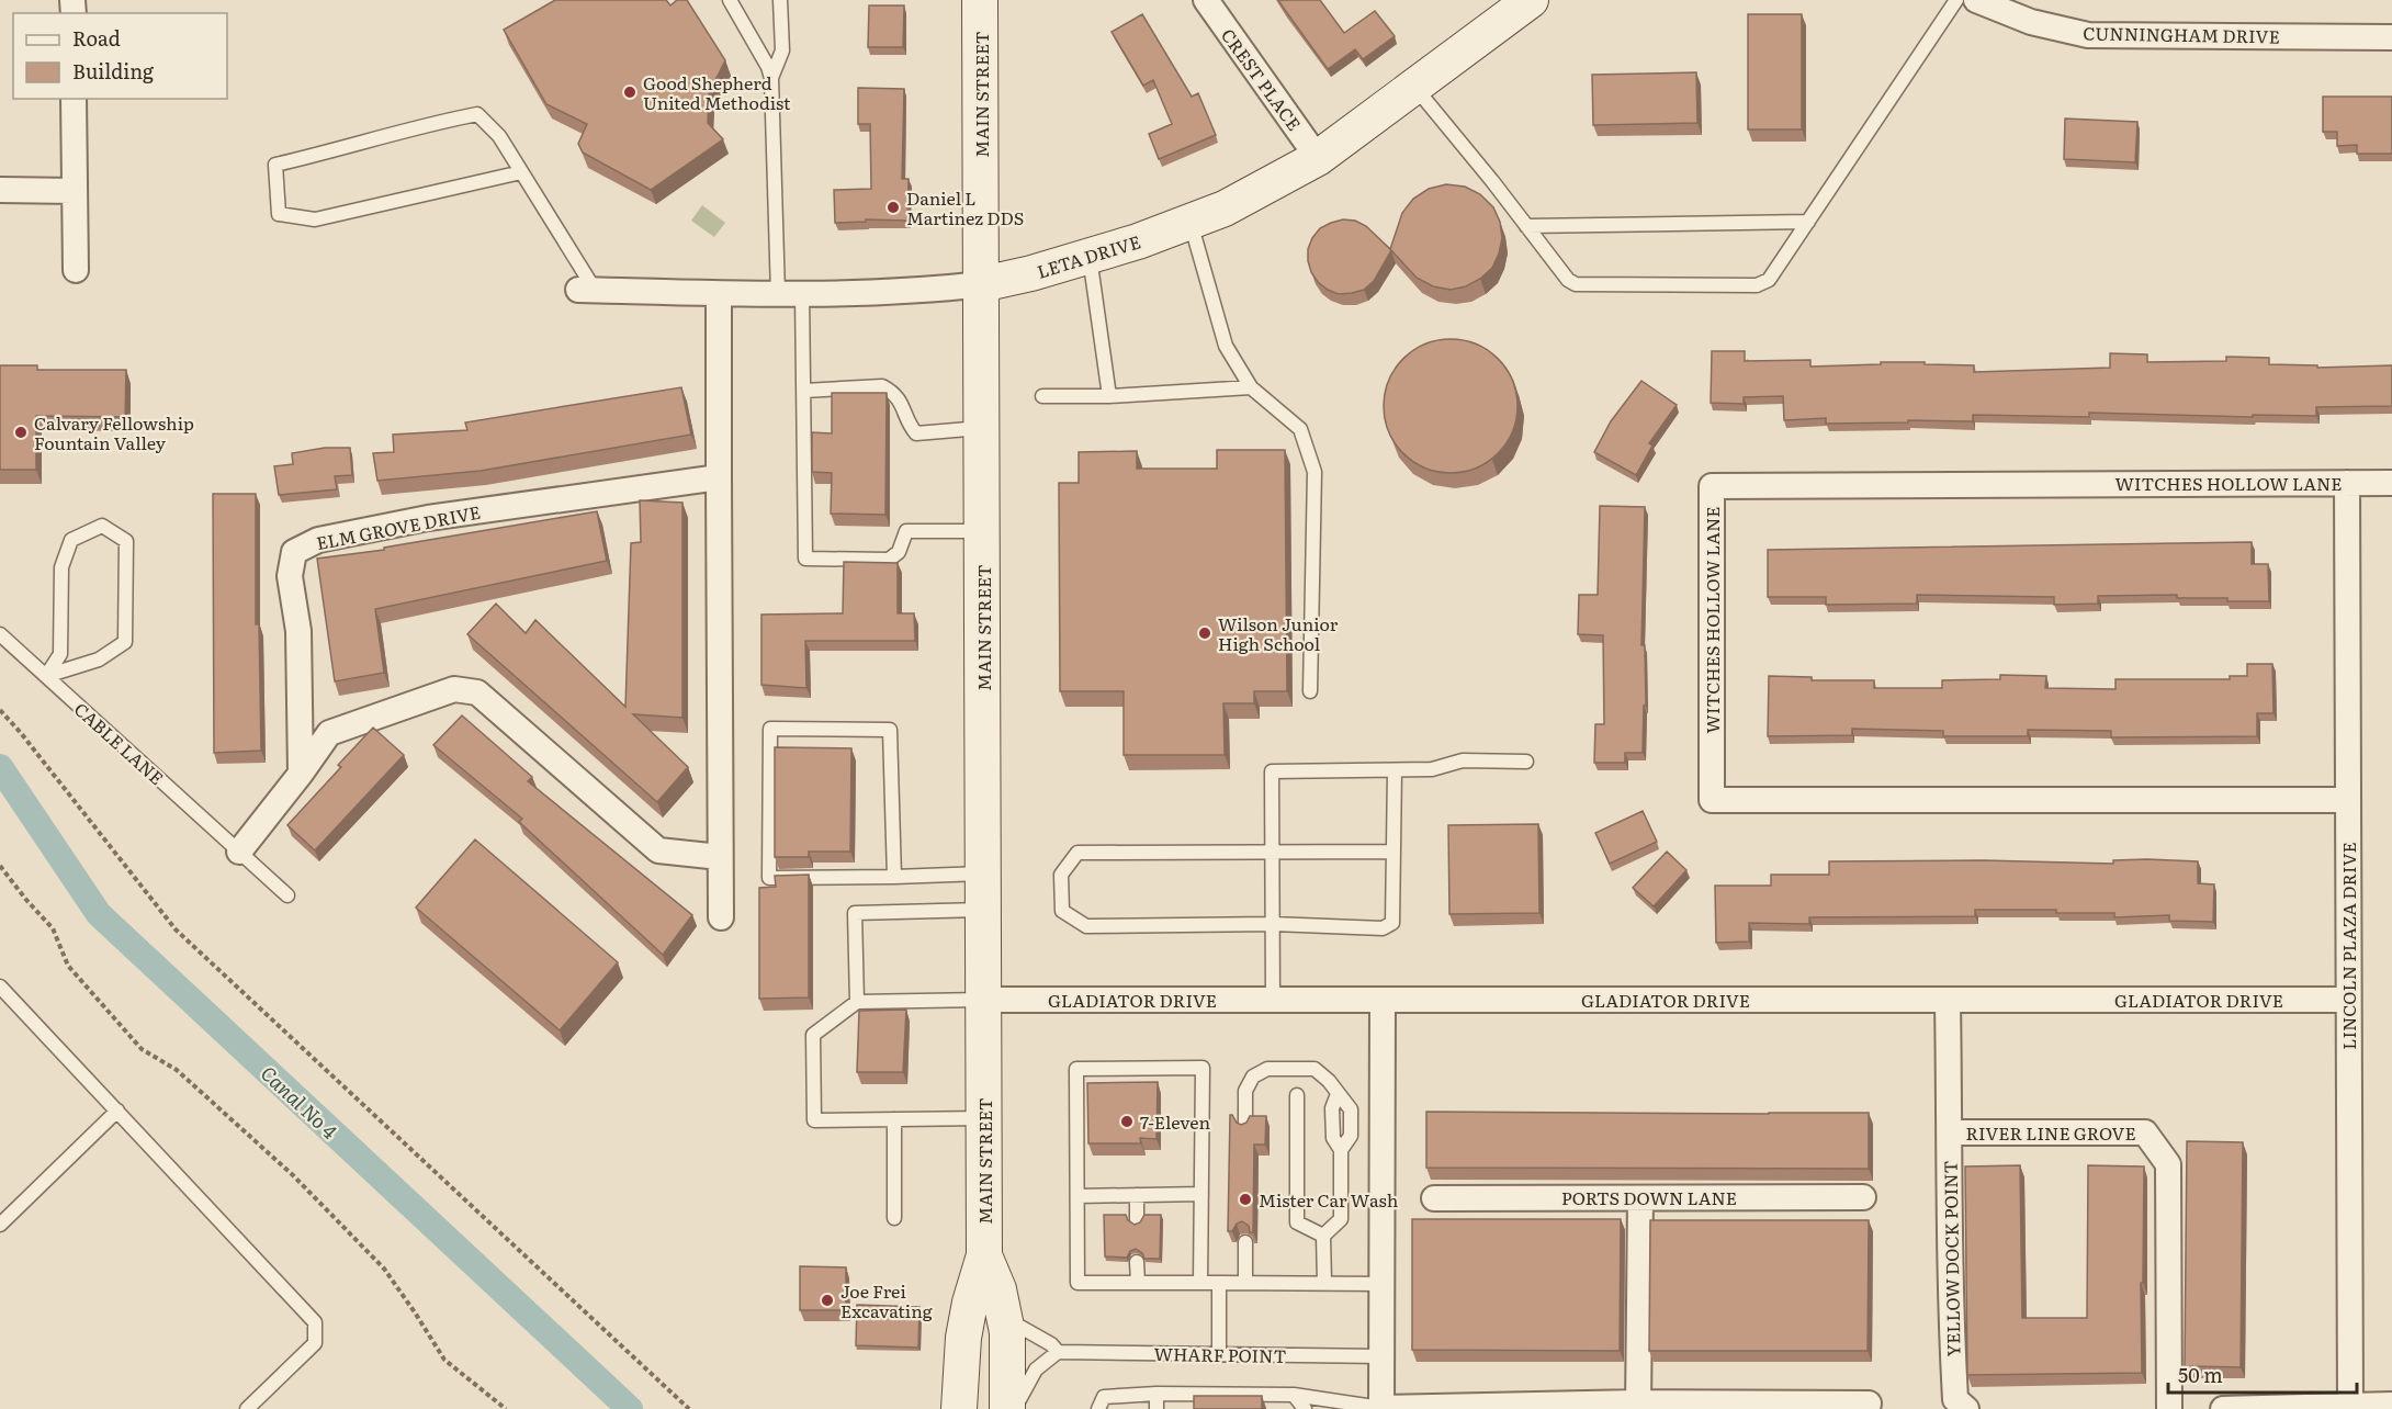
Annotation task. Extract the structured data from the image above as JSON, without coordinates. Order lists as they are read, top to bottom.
{
  "streets": {
    "main road": ["MAIN STREET", "LETA DRIVE"],
    "street": [
      "CUNNINGHAM DRIVE",
      "CREST PLACE",
      "WITCHES HOLLOW LANE",
      "ELM GROVE DRIVE",
      "LINCOLN PLAZA DRIVE",
      "GLADIATOR DRIVE",
      "RIVER LINE GROVE",
      "PORTS DOWN LANE",
      "YELLOW DOCK POINT"
    ],
    "lane": ["CABLE LANE", "WHARF POINT"]
  },
  "crossings": [
    ["CREST PLACE", "LETA DRIVE"],
    ["MAIN STREET", "LETA DRIVE"],
    ["MAIN STREET", "GLADIATOR DRIVE"],
    ["WITCHES HOLLOW LANE", "LINCOLN PLAZA DRIVE"],
    ["LINCOLN PLAZA DRIVE", "GLADIATOR DRIVE"],
    ["GLADIATOR DRIVE", "YELLOW DOCK POINT"],
    ["RIVER LINE GROVE", "YELLOW DOCK POINT"]
  ],
  "water": ["Canal No 4"],
  "places": [
    "Good Shepherd United Methodist",
    "Daniel L Martinez DDS",
    "Calvary Fellowship Fountain Valley",
    "Wilson Junior High School",
    "7-Eleven",
    "Mister Car Wash",
    "Joe Frei Excavating"
  ],
  "legend": ["Road", "Building"],
  "scale_bar": "50 m"
}
